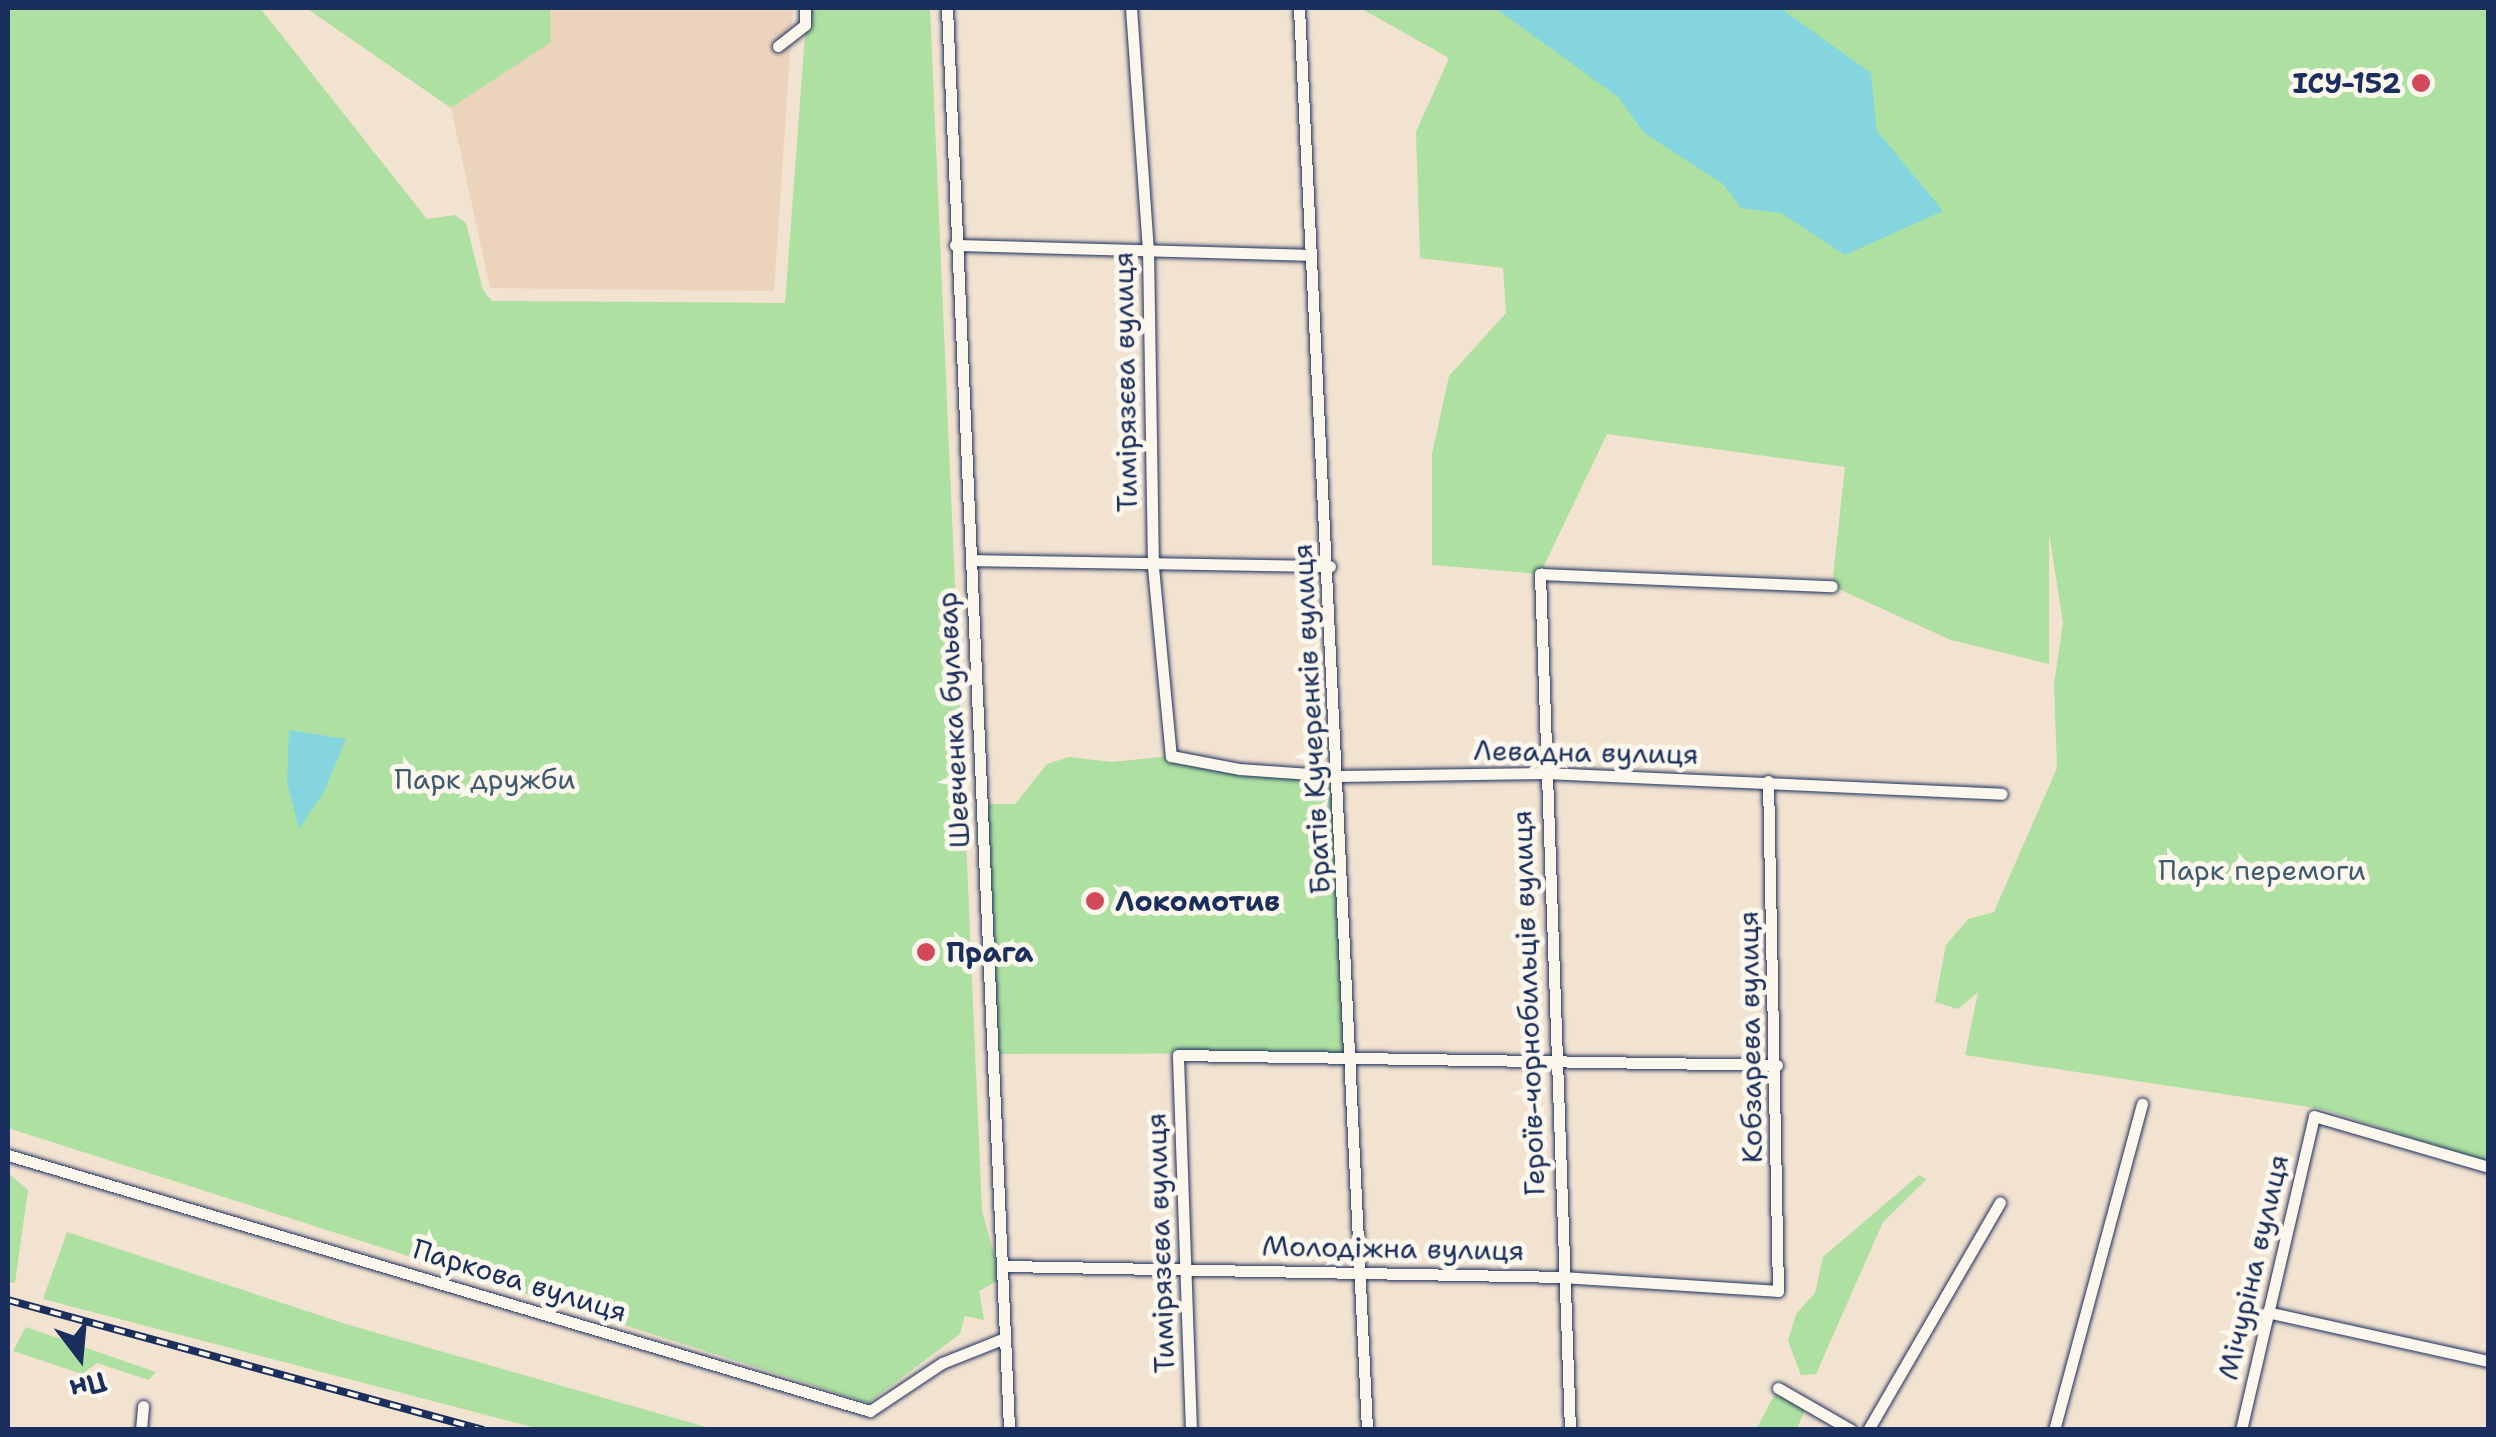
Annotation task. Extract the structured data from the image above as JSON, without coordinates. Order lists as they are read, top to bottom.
{
  "streets": {
    "street": [
      "Тимірязєва вулиця",
      "Братів Кучеренків вулиця",
      "Шевченка бульвар",
      "Левадна вулиця",
      "Героїв-чорнобильців вулиця",
      "Кобзарева вулиця",
      "Молодіжна вулиця",
      "Мічуріна вулиця",
      "Паркова вулиця"
    ]
  },
  "crossings": [
    ["Тимірязєва вулиця", "Братів Кучеренків вулиця"],
    ["Тимірязєва вулиця", "Левадна вулиця"],
    ["Тимірязєва вулиця", "Молодіжна вулиця"],
    ["Братів Кучеренків вулиця", "Левадна вулиця"],
    ["Братів Кучеренків вулиця", "Молодіжна вулиця"],
    ["Шевченка бульвар", "Молодіжна вулиця"],
    ["Шевченка бульвар", "Паркова вулиця"],
    ["Левадна вулиця", "Героїв-чорнобильців вулиця"],
    ["Левадна вулиця", "Кобзарева вулиця"],
    ["Героїв-чорнобильців вулиця", "Молодіжна вулиця"],
    ["Кобзарева вулиця", "Молодіжна вулиця"]
  ],
  "parks": ["Парк дружби", "Парк перемоги"],
  "places": ["ІСУ-152", "Локомотив", "Прага"],
  "north": "bottom"
}
